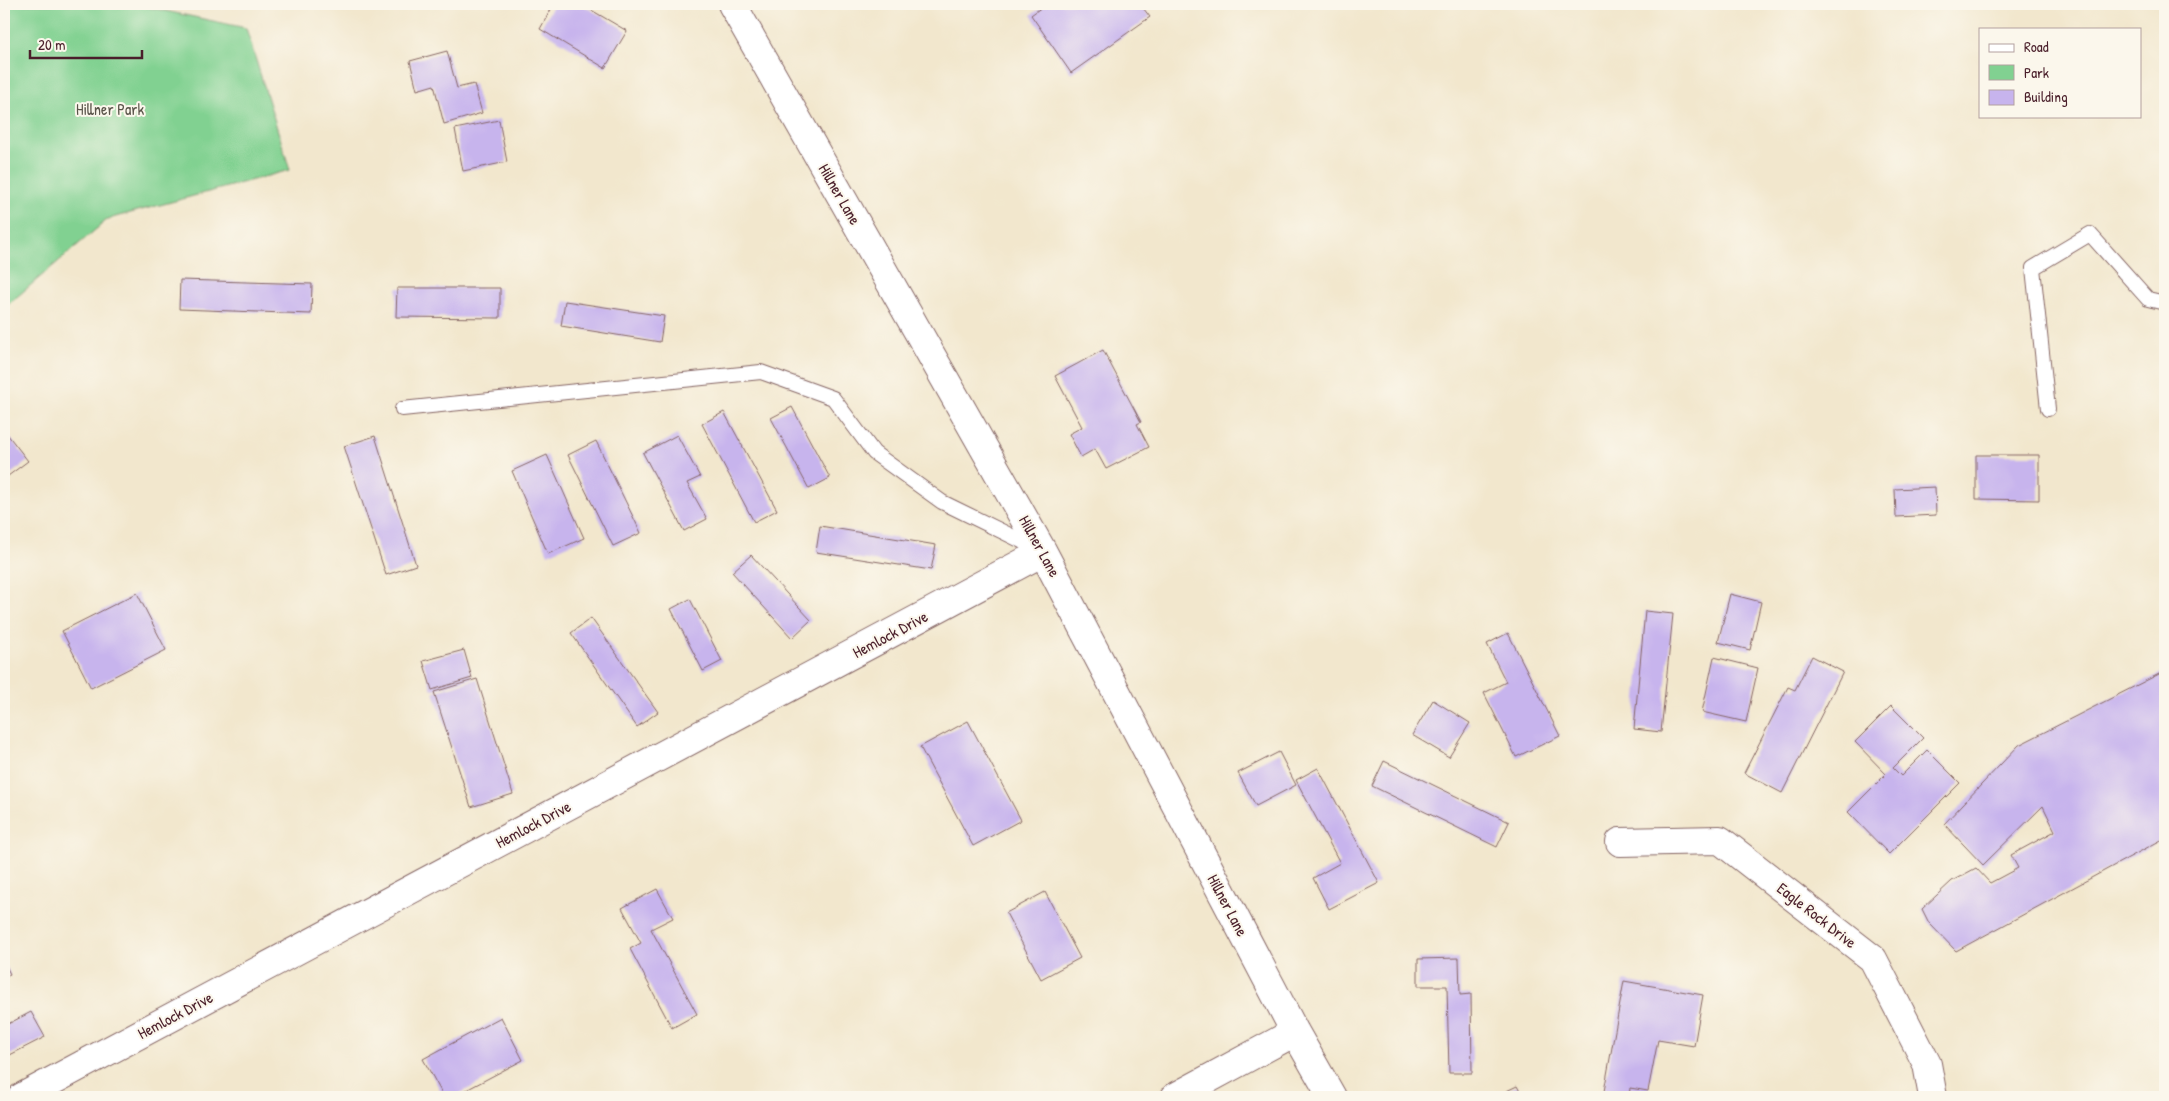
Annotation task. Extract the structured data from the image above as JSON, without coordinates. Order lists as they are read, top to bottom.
{
  "streets": {
    "street": ["Hillner Lane", "Hemlock Drive", "Eagle Rock Drive"]
  },
  "crossings": [
    ["Hillner Lane", "Hemlock Drive"]
  ],
  "parks": ["Hillner Park"],
  "legend": ["Road", "Park", "Building"],
  "scale_bar": "20 m"
}
